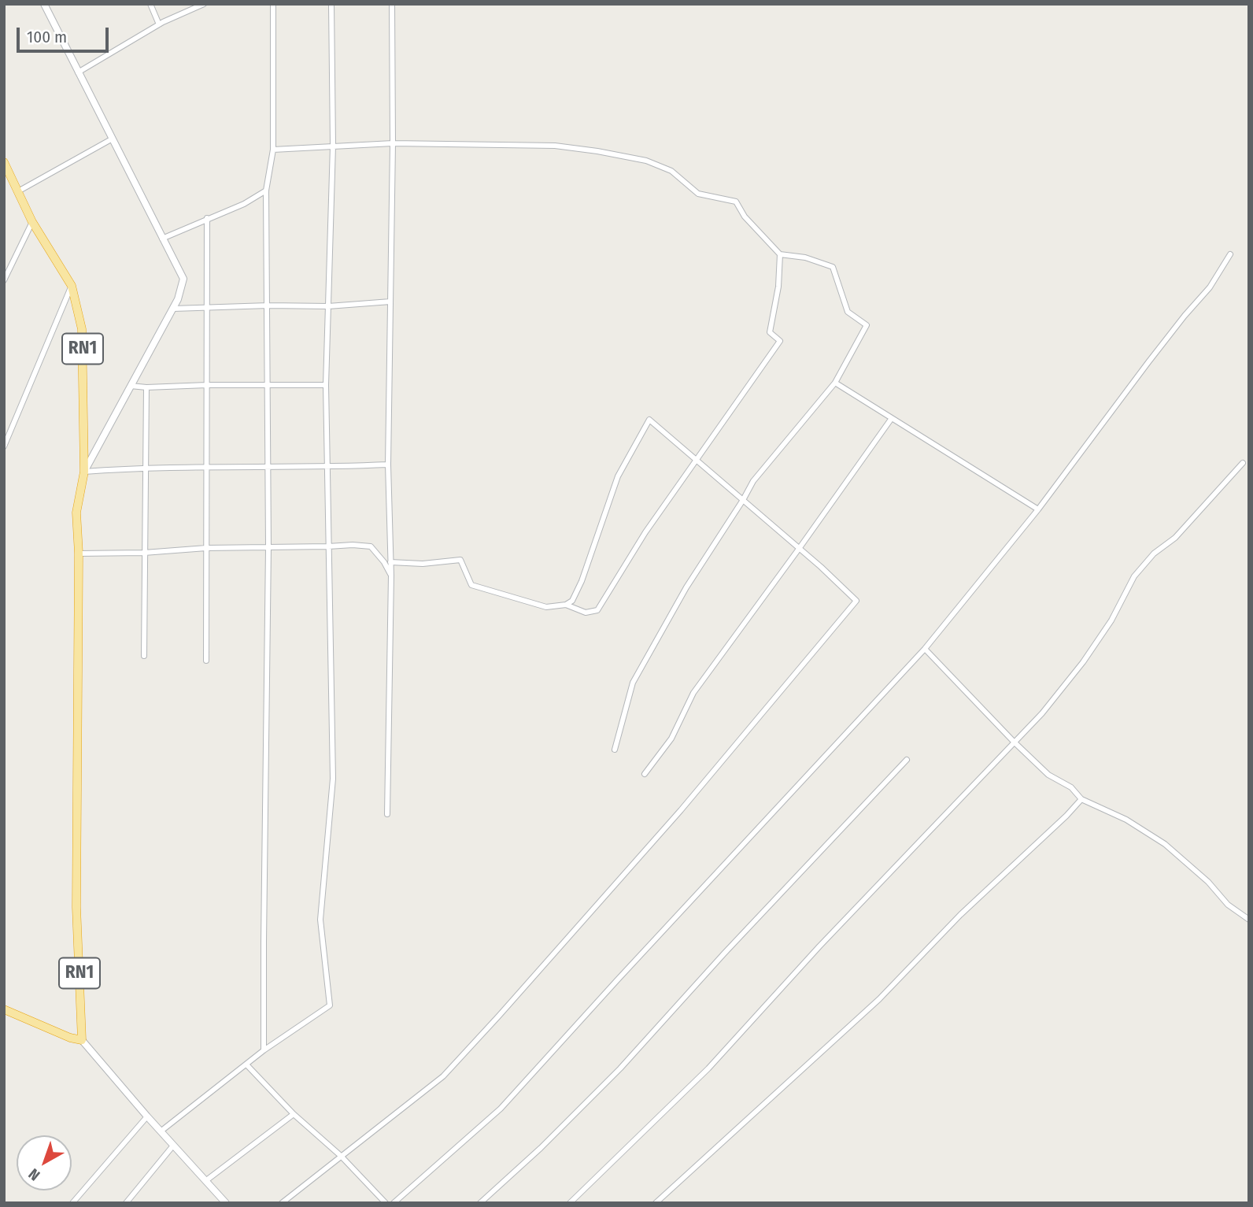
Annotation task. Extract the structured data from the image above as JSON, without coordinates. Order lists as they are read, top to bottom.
{
  "streets": {
    "highway": ["RN1"]
  },
  "scale_bar": "100 m",
  "north": "bottom left"
}
